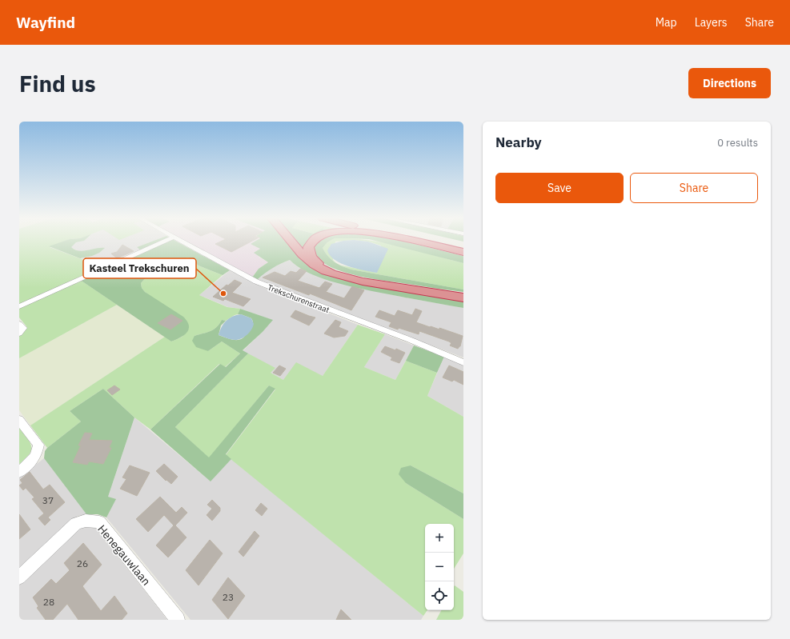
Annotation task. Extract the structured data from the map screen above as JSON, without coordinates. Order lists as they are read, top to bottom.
{
  "streets": {
    "street": ["Trekschurenstraat", "Henegauwlaan"]
  },
  "places": ["Kasteel Trekschuren"],
  "house_numbers": [
    "37",
    "26",
    "23",
    "28"
  ],
  "page": {
    "header": "Wayfind",
    "nav": ["Map", "Layers", "Share"],
    "buttons": [
      "Directions",
      ["Save", "Share"]
    ],
    "title": "Find us",
    "heading": ["Nearby", "0 results"],
    "map_buttons": ["+", "−"]
  }
}
